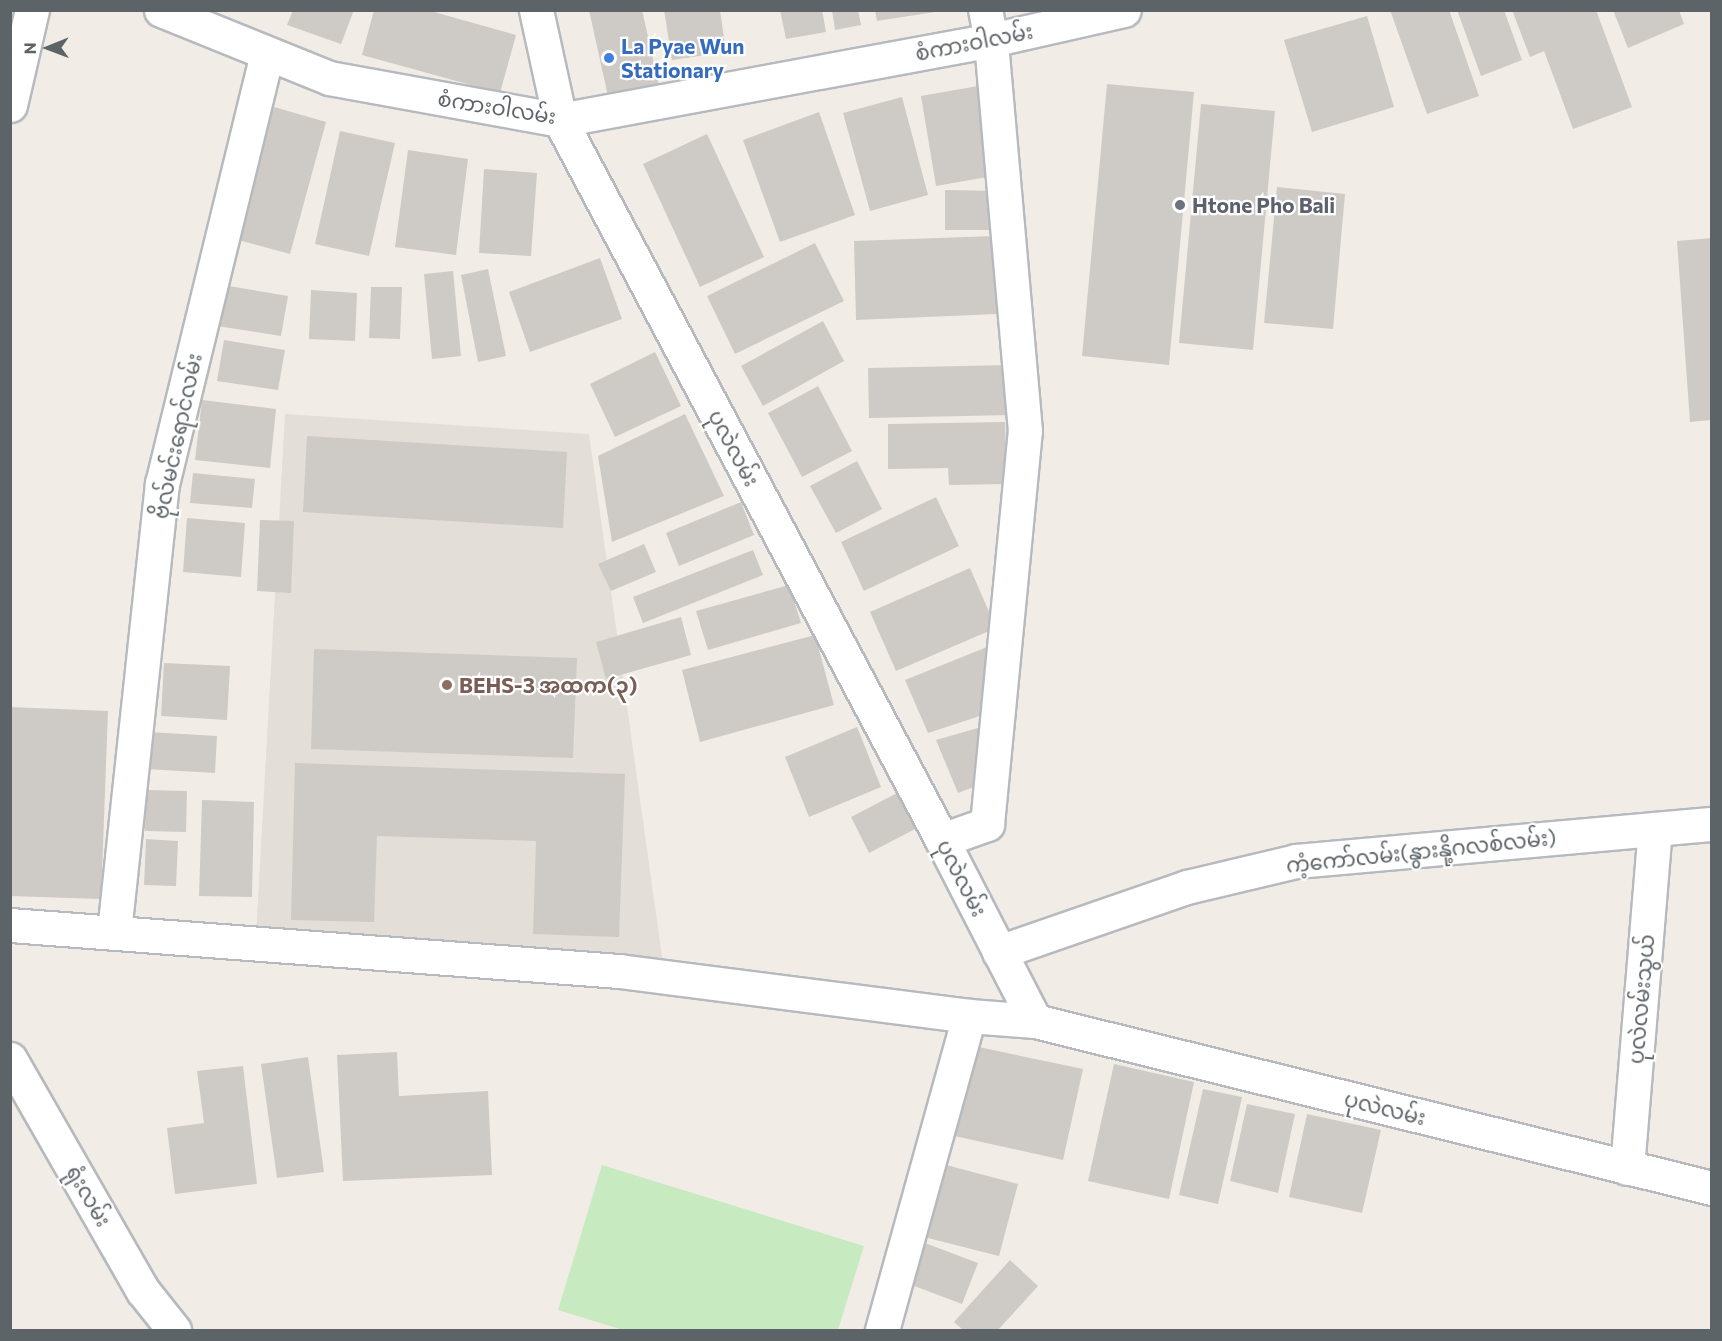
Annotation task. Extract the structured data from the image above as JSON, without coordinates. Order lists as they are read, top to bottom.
{
  "streets": {
    "street": [
      "စံကားဝါလမ်း",
      "ဗိုလ်မင်းရောင်လမ်း",
      "ပုလဲလမ်း",
      "ကံ့ကော်လမ်း(နွားနို့ဂလစ်လမ်း)",
      "ပုလဲလမ်းသွယ်",
      "ရုံးလမ်း"
    ]
  },
  "crossings": [
    ["စံကားဝါလမ်း", "ဗိုလ်မင်းရောင်လမ်း"],
    ["စံကားဝါလမ်း", "ပုလဲလမ်း"],
    ["ပုလဲလမ်း", "ကံ့ကော်လမ်း(နွားနို့ဂလစ်လမ်း)"],
    ["ပုလဲလမ်း", "ပုလဲလမ်းသွယ်"],
    ["ကံ့ကော်လမ်း(နွားနို့ဂလစ်လမ်း)", "ပုလဲလမ်းသွယ်"]
  ],
  "places": ["La Pyae Wun Stationary", "Htone Pho Bali", "BEHS-3 အထက(၃)"],
  "north": "left"
}
